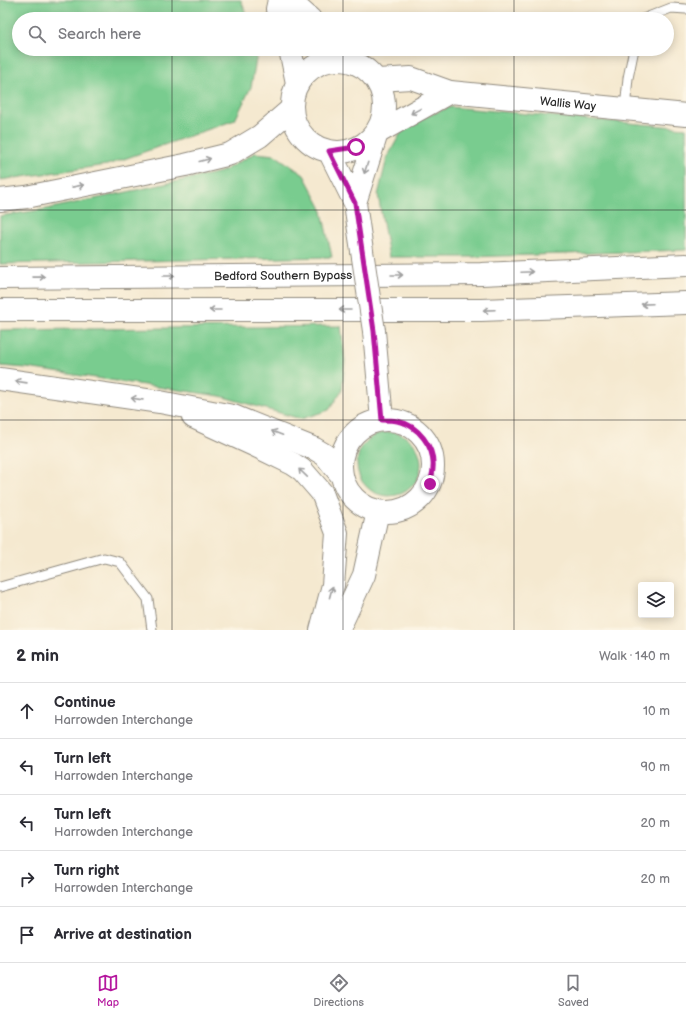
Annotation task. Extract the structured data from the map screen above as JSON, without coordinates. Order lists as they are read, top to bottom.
{
  "streets": {
    "main road": ["Wallis Way", "Bedford Southern Bypass"]
  },
  "page": {
    "search": "Search here",
    "heading": ["2 min", "Walk · 140 m"],
    "list": [
      ["Continue", "Harrowden Interchange", "10 m"],
      ["Turn left", "Harrowden Interchange", "90 m"],
      ["Turn left", "Harrowden Interchange", "20 m"],
      ["Turn right", "Harrowden Interchange", "20 m"],
      "Arrive at destination"
    ],
    "nav": ["Map", "Directions", "Saved"]
  }
}
